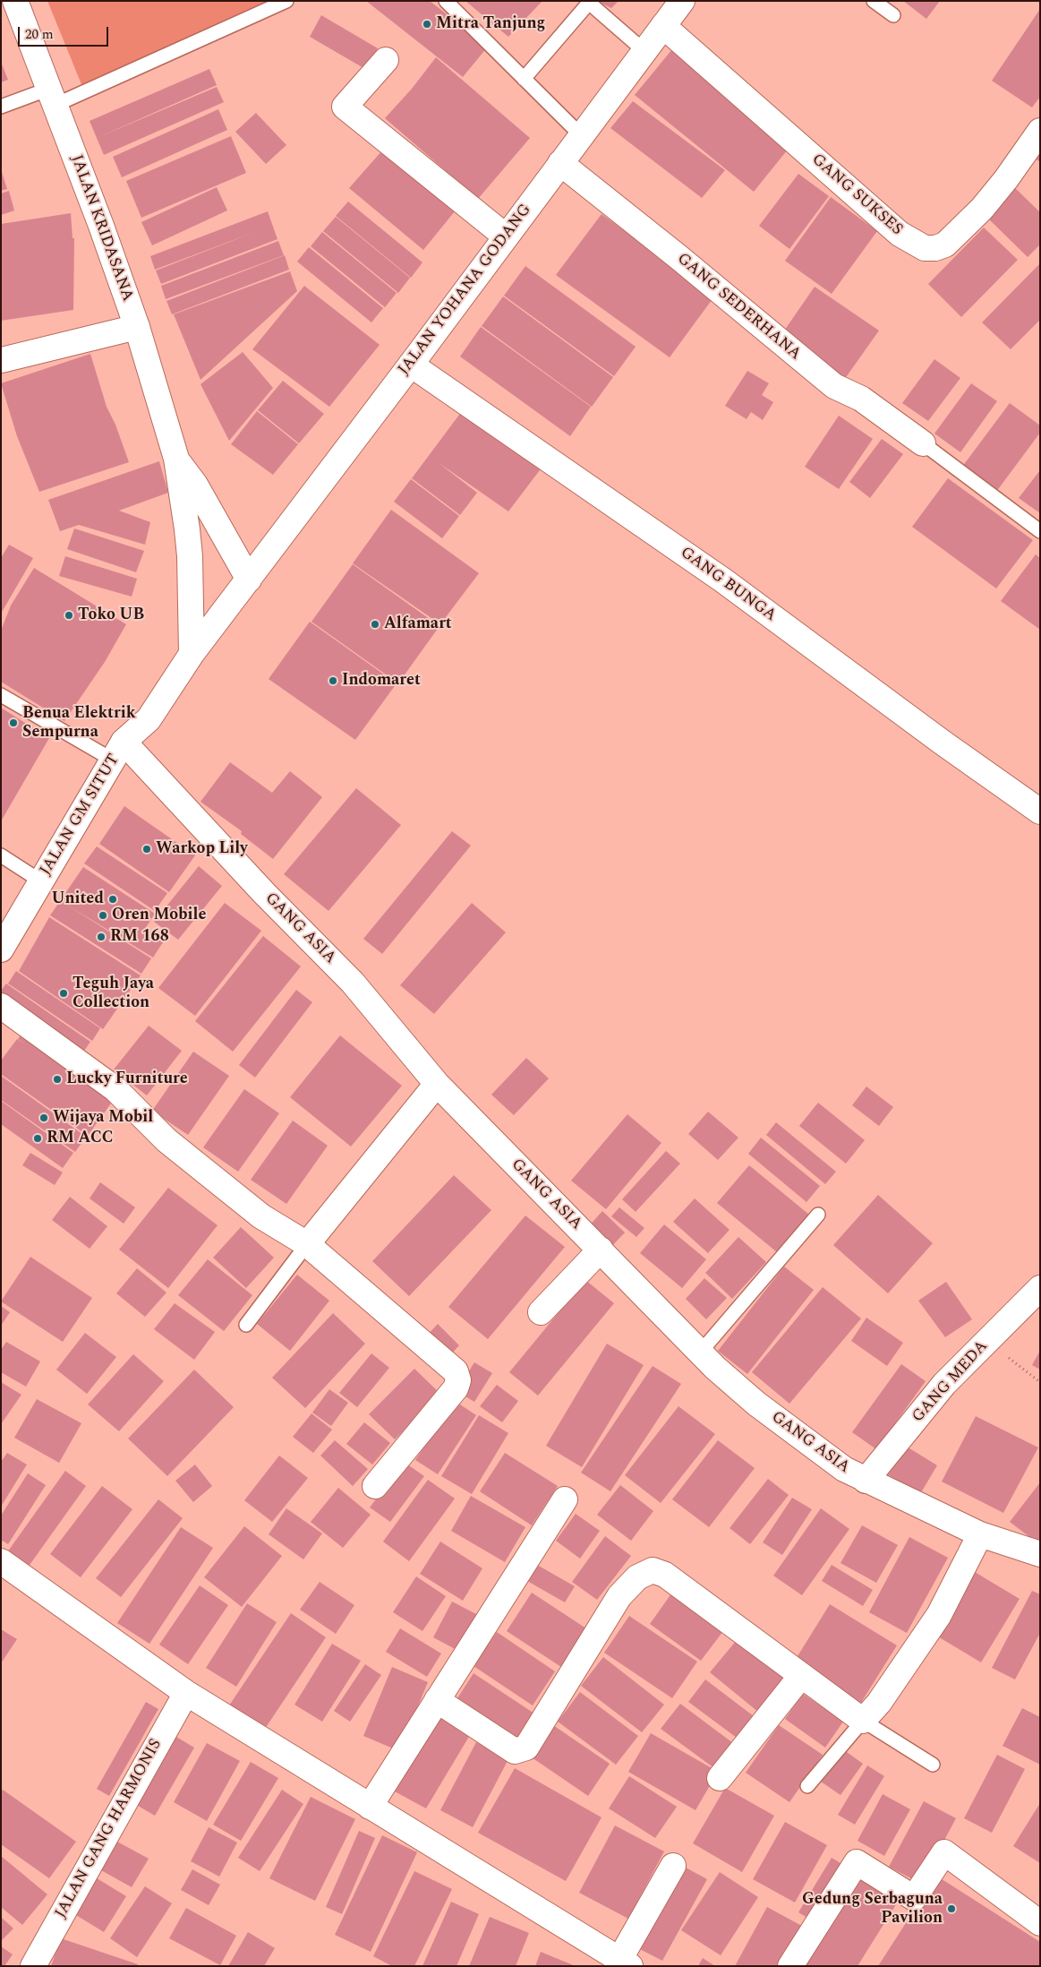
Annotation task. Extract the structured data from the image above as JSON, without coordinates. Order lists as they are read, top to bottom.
{
  "streets": {
    "street": [
      "GANG SUKSES",
      "JALAN KRIDASANA",
      "JALAN YOHANA GODANG",
      "GANG SEDERHANA",
      "GANG BUNGA",
      "JALAN GM SITUT",
      "GANG ASIA",
      "GANG MEDA",
      "JALAN GANG HARMONIS"
    ]
  },
  "crossings": [
    ["GANG SUKSES", "JALAN YOHANA GODANG"],
    ["JALAN KRIDASANA", "JALAN YOHANA GODANG"],
    ["JALAN KRIDASANA", "JALAN GM SITUT"],
    ["JALAN YOHANA GODANG", "GANG SEDERHANA"],
    ["JALAN YOHANA GODANG", "GANG BUNGA"],
    ["JALAN YOHANA GODANG", "JALAN GM SITUT"],
    ["JALAN GM SITUT", "GANG ASIA"],
    ["GANG ASIA", "GANG MEDA"]
  ],
  "places": [
    "Mitra Tanjung",
    "Toko UB",
    "Alfamart",
    "Indomaret",
    "Benua Elektrik Sempurna",
    "Warkop Lily",
    "United",
    "Oren Mobile",
    "RM 168",
    "Teguh Jaya Collection",
    "Lucky Furniture",
    "Wijaya Mobil",
    "RM ACC",
    "Gedung Serbaguna Pavilion"
  ],
  "scale_bar": "20 m"
}
